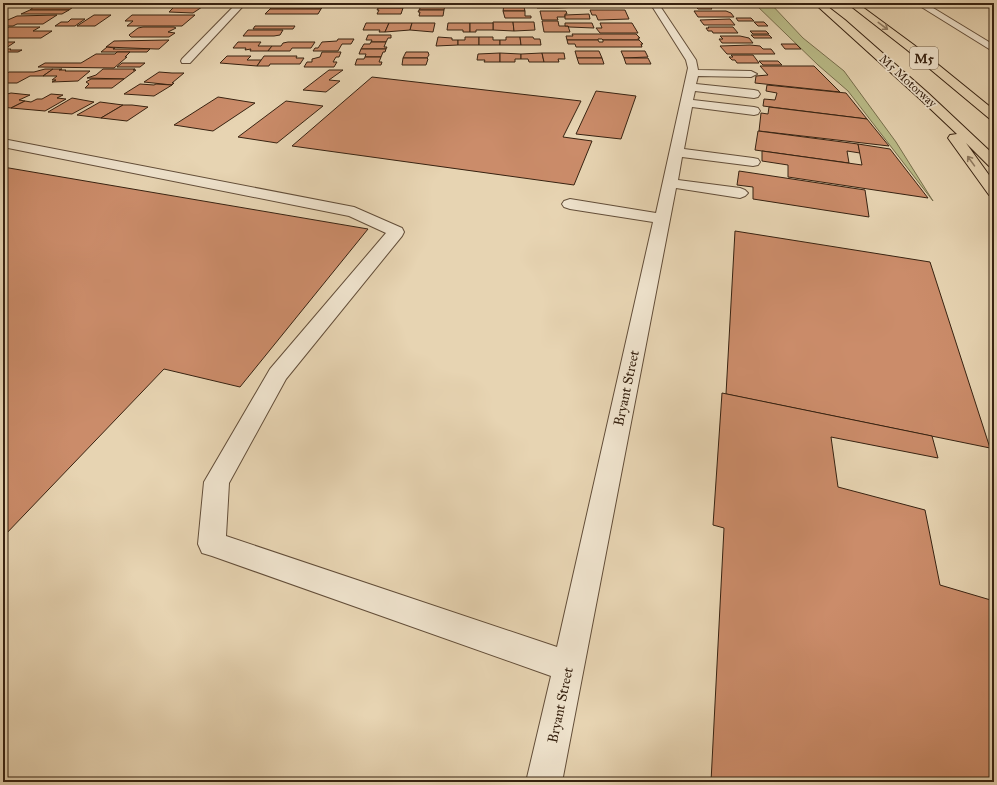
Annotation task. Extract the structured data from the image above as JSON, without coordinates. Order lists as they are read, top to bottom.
{
  "streets": {
    "highway": ["M5", "M5 Motorway"],
    "street": ["Bryant Street"]
  },
  "crossings": [
    ["M5", "M5 Motorway"]
  ]
}
